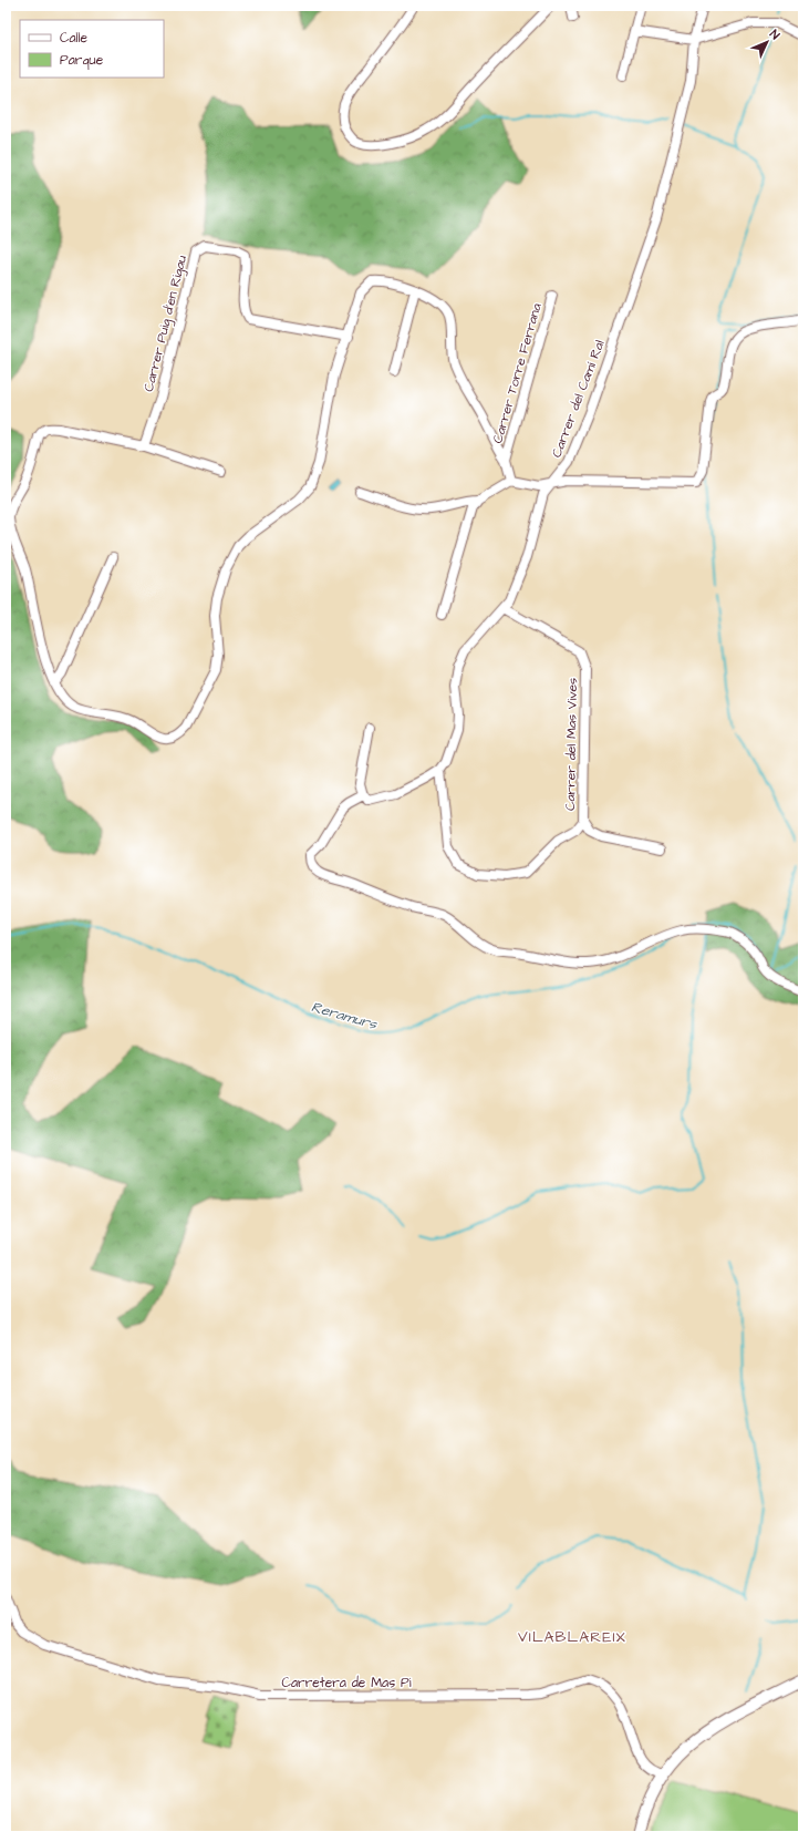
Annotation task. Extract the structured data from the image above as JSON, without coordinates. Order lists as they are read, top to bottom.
{
  "streets": {
    "street": [
      "Carrer Puig d'en Rigau",
      "Carrer Torre Ferrana",
      "Carrer del Camí Ral",
      "Carrer del Mas Vives",
      "Carretera de Mas Pi"
    ]
  },
  "crossings": [
    ["Carrer Puig d'en Rigau", "Carrer Torre Ferrana"],
    ["Carrer del Camí Ral", "Carrer del Mas Vives"]
  ],
  "districts": ["VILABLAREIX"],
  "water": ["Reramurs"],
  "legend": ["Calle", "Parque"],
  "north": "top right"
}
